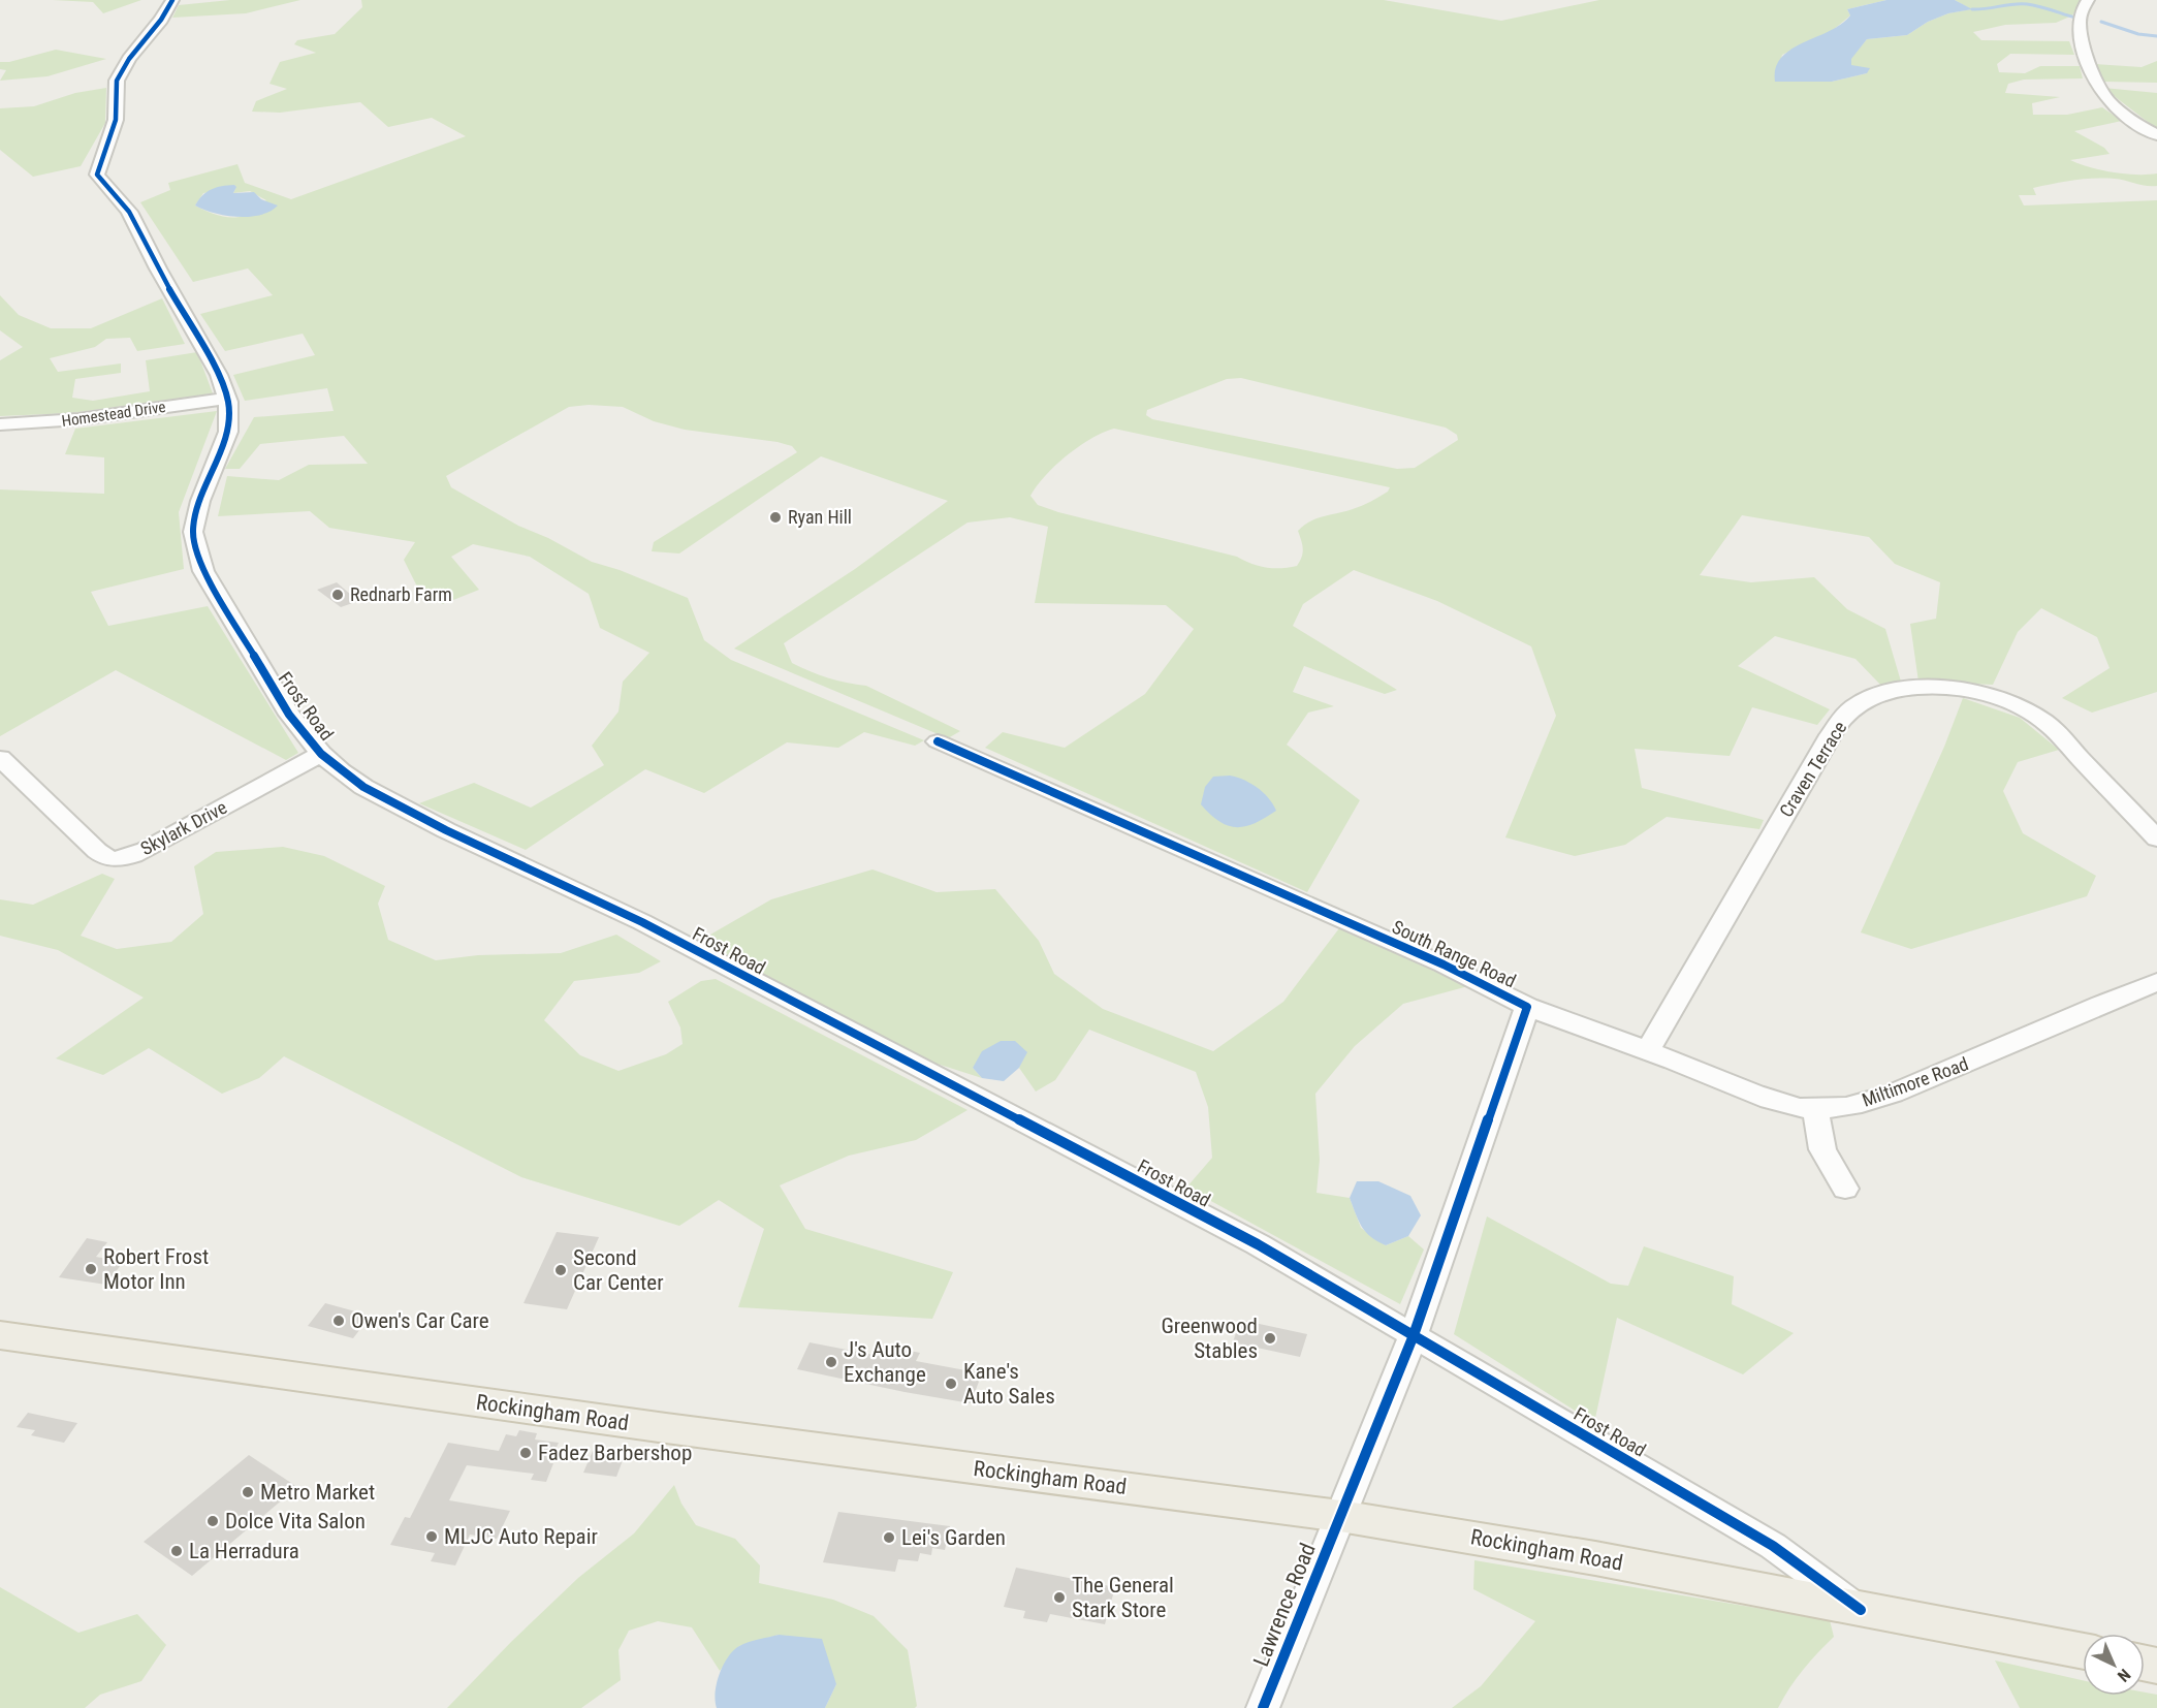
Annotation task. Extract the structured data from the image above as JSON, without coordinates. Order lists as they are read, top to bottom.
{
  "streets": {
    "main road": ["Rockingham Road"],
    "street": [
      "Homestead Drive",
      "Frost Road",
      "Craven Terrace",
      "Skylark Drive",
      "South Range Road",
      "Miltimore Road",
      "Lawrence Road"
    ]
  },
  "crossings": [
    ["Homestead Drive", "Frost Road"],
    ["Frost Road", "Skylark Drive"],
    ["Frost Road", "South Range Road"],
    ["Frost Road", "Rockingham Road"],
    ["Craven Terrace", "Miltimore Road"],
    ["South Range Road", "Miltimore Road"],
    ["South Range Road", "Rockingham Road"],
    ["South Range Road", "Lawrence Road"],
    ["Rockingham Road", "Lawrence Road"]
  ],
  "places": [
    "Ryan Hill",
    "Rednarb Farm",
    "Robert Frost Motor Inn",
    "Second Car Center",
    "Owen's Car Care",
    "Greenwood Stables",
    "J's Auto Exchange",
    "Kane's Auto Sales",
    "Fadez Barbershop",
    "Metro Market",
    "Dolce Vita Salon",
    "MLJC Auto Repair",
    "Lei's Garden",
    "La Herradura",
    "The General Stark Store"
  ],
  "north": "bottom right"
}
